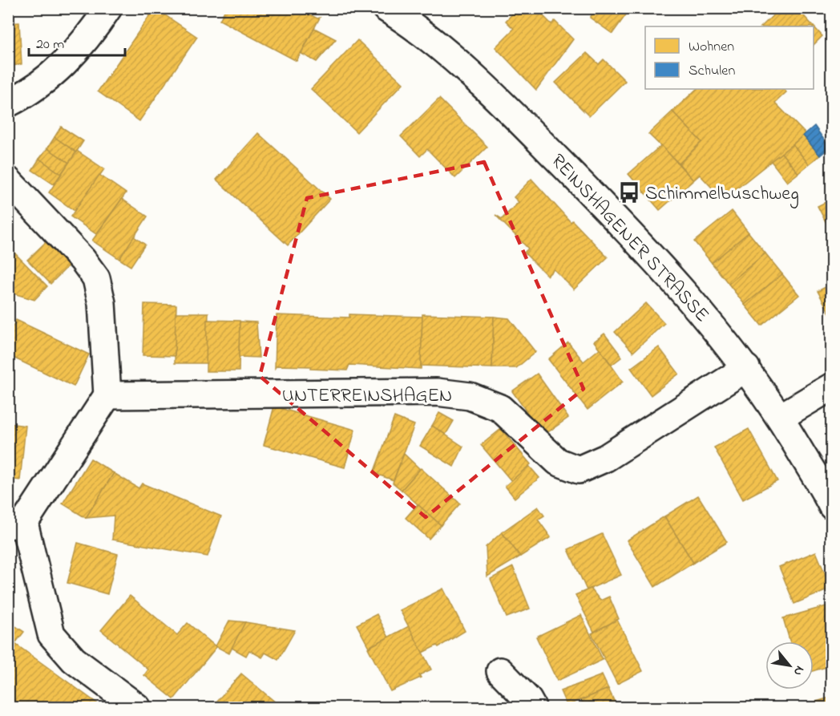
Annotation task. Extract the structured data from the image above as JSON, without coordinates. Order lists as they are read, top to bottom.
{
  "streets": {
    "street": ["REINSHAGENER STRASSE", "UNTERREINSHAGEN"]
  },
  "crossings": [
    ["REINSHAGENER STRASSE", "UNTERREINSHAGEN"]
  ],
  "places": {
    "bus stop": ["Schimmelbuschweg"]
  },
  "legend": ["Wohnen", "Schulen"],
  "scale_bar": "20 m",
  "north": "bottom right"
}
